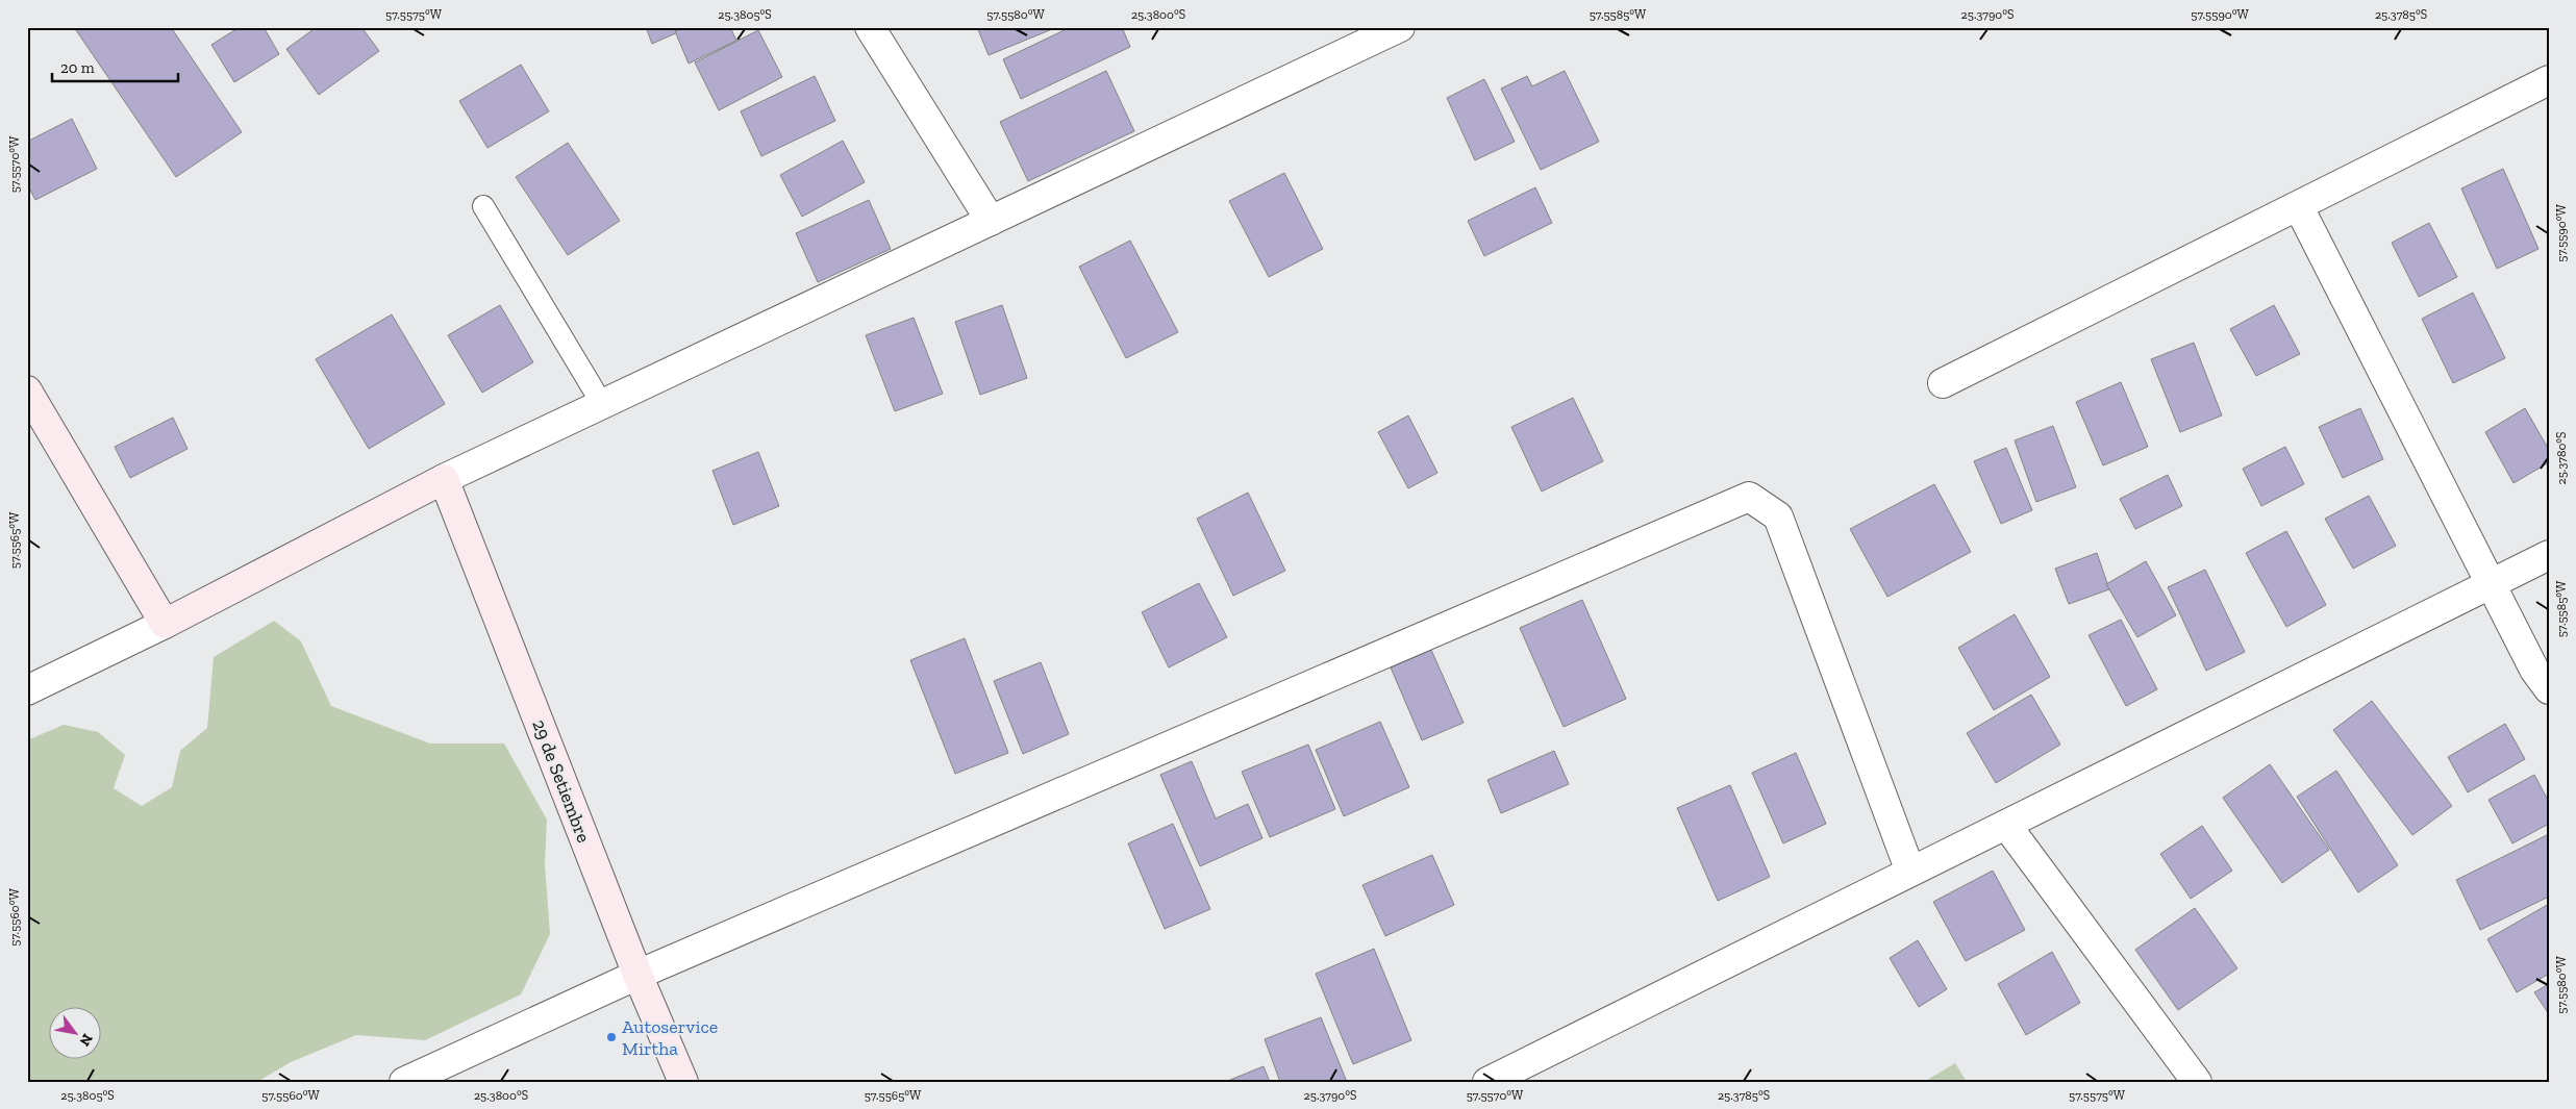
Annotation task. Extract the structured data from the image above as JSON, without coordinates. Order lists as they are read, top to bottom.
{
  "streets": {
    "street": ["29 de Setiembre"]
  },
  "places": ["Autoservice Mirtha"],
  "scale_bar": "20 m",
  "north": "bottom right",
  "coordinates": [
    "57.5575°W",
    "25.3805°S",
    "57.5580°W",
    "25.3800°S",
    "57.5585°W",
    "25.3790°S",
    "57.5590°W",
    "25.3785°S",
    "57.5570°W",
    "25.3780°S",
    "57.5565°W",
    "57.5560°W"
  ]
}
